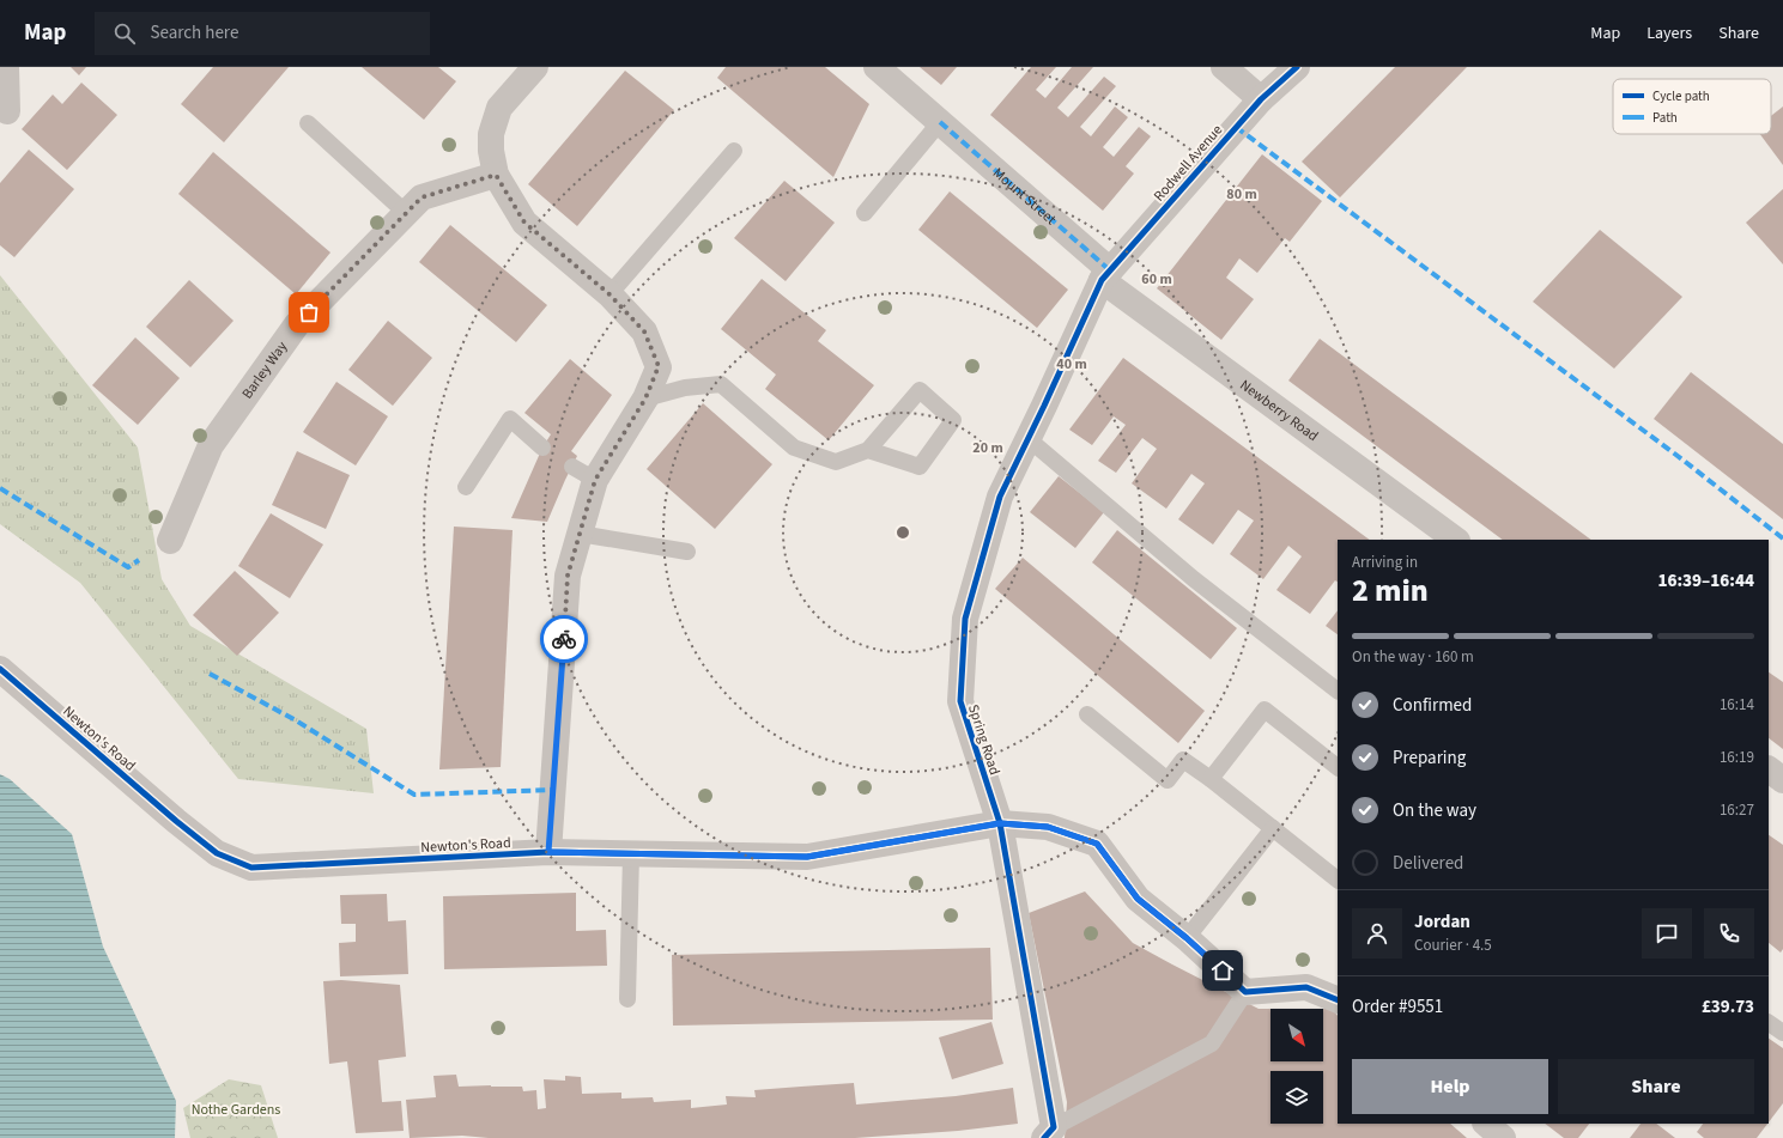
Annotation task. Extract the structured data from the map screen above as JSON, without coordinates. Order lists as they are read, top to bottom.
{
  "streets": {
    "street": [
      "Rodwell Avenue",
      "Mount Street",
      "Barley Way",
      "Newberry Road",
      "Newton's Road",
      "Spring Road"
    ]
  },
  "crossings": [
    ["Rodwell Avenue", "Mount Street"],
    ["Rodwell Avenue", "Newberry Road"],
    ["Rodwell Avenue", "Spring Road"],
    ["Mount Street", "Newberry Road"],
    ["Mount Street", "Spring Road"],
    ["Newberry Road", "Spring Road"],
    ["Newton's Road", "Spring Road"]
  ],
  "parks": ["Nothe Gardens"],
  "legend": ["Cycle path", "Path"],
  "north": "bottom right",
  "page": {
    "header": "Map",
    "search": "Search here",
    "nav": ["Map", "Layers", "Share"],
    "heading": ["2 min", "Arriving in", "16:39–16:44"],
    "panel": [
      "Jordan",
      "Courier · 4.5",
      "Order #9551",
      "£39.73"
    ],
    "bar": "On the way · 160 m",
    "list": [
      ["Confirmed", "16:14"],
      ["Preparing", "16:19"],
      ["On the way", "16:27"],
      "Delivered"
    ],
    "buttons": ["Help", "Share"]
  },
  "rings": [
    "80 m",
    "60 m",
    "40 m",
    "20 m"
  ]
}
